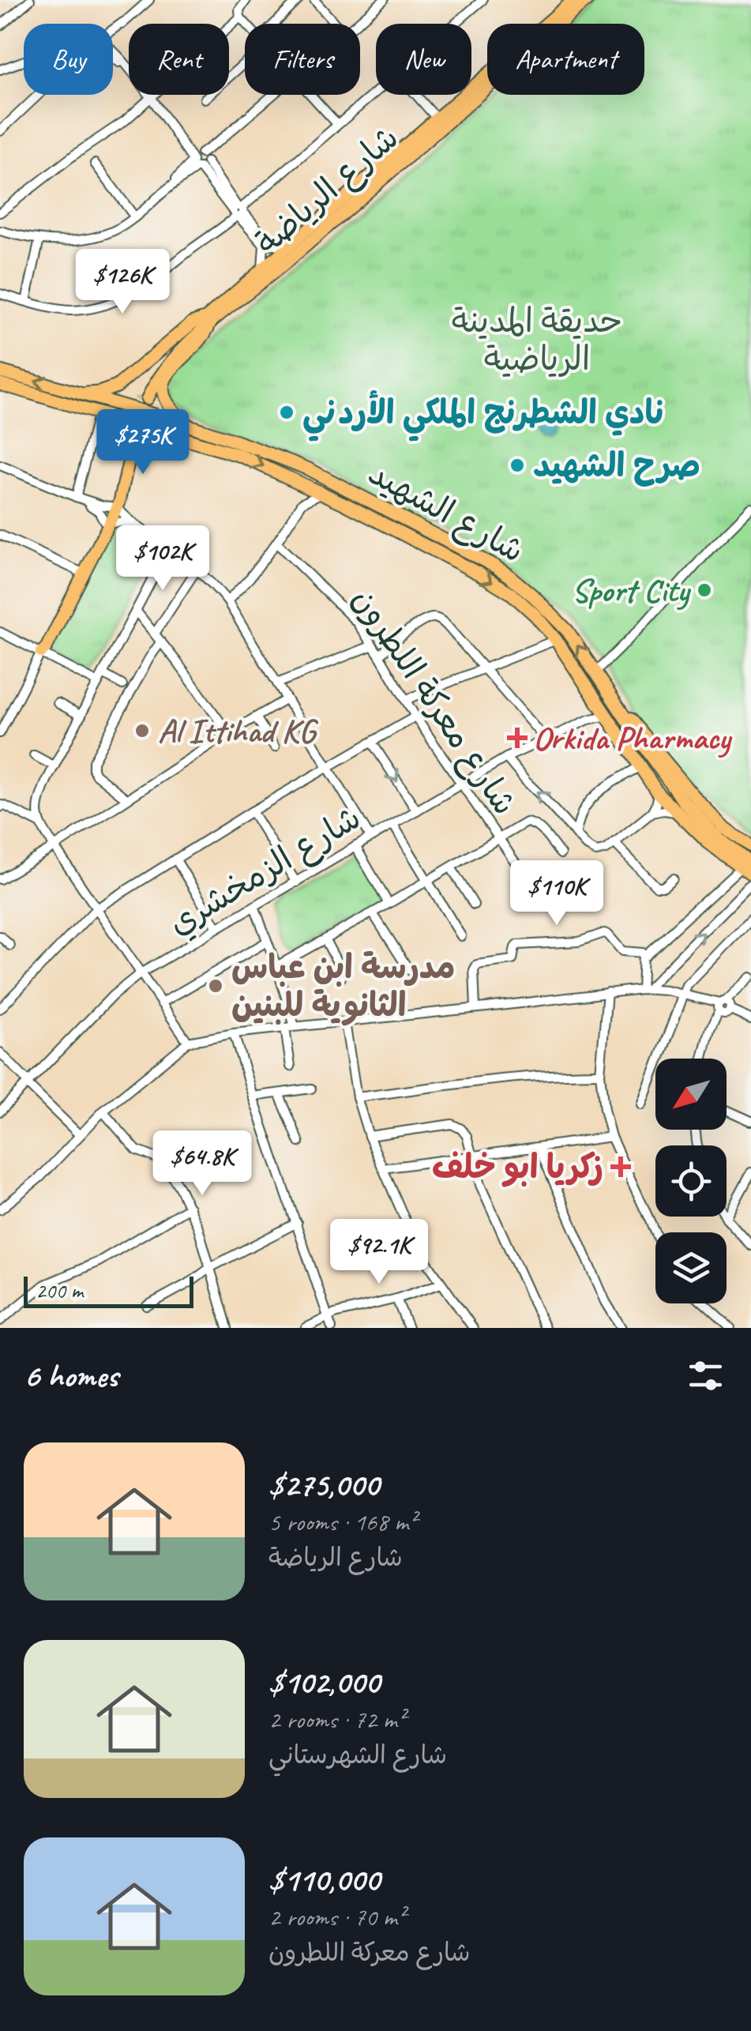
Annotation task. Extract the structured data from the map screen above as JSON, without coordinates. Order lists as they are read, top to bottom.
{
  "streets": {
    "highway": ["شارع الشهيد"],
    "main road": ["شارع الرياضة"],
    "street": ["شارع معركة اللطرون", "شارع الزمخشري"]
  },
  "crossings": [
    ["شارع الشهيد", "شارع الزمخشري"],
    ["شارع معركة اللطرون", "شارع الزمخشري"]
  ],
  "parks": ["حديقة المدينة الرياضية"],
  "places": {
    "other": [
      "نادي الشطرنج الملكي الأردني",
      "صرح الشهيد",
      "Sport City",
      "Al Ittihad KG",
      "مدرسة ابن عباس الثانوية للبنين"
    ],
    "health": ["Orkida Pharmacy", "زكريا ابو خلف"]
  },
  "scale_bar": "200 m",
  "north": "bottom left",
  "page": {
    "chip": [
      "Buy",
      "Rent",
      "Filters",
      "New",
      "Apartment"
    ],
    "price": [
      "$126K",
      "$275K",
      "$102K",
      "$110K",
      "$64.8K",
      "$92.1K"
    ],
    "scale": "200 m",
    "heading": "6 homes",
    "list": [
      {
        "name": "$275,000",
        "note": "5 rooms · 168 m² · شارع الرياضة"
      },
      {
        "name": "$102,000",
        "note": "2 rooms · 72 m² · شارع الشهرستاني"
      },
      {
        "name": "$110,000",
        "note": "2 rooms · 70 m² · شارع معركة اللطرون"
      }
    ]
  }
}
